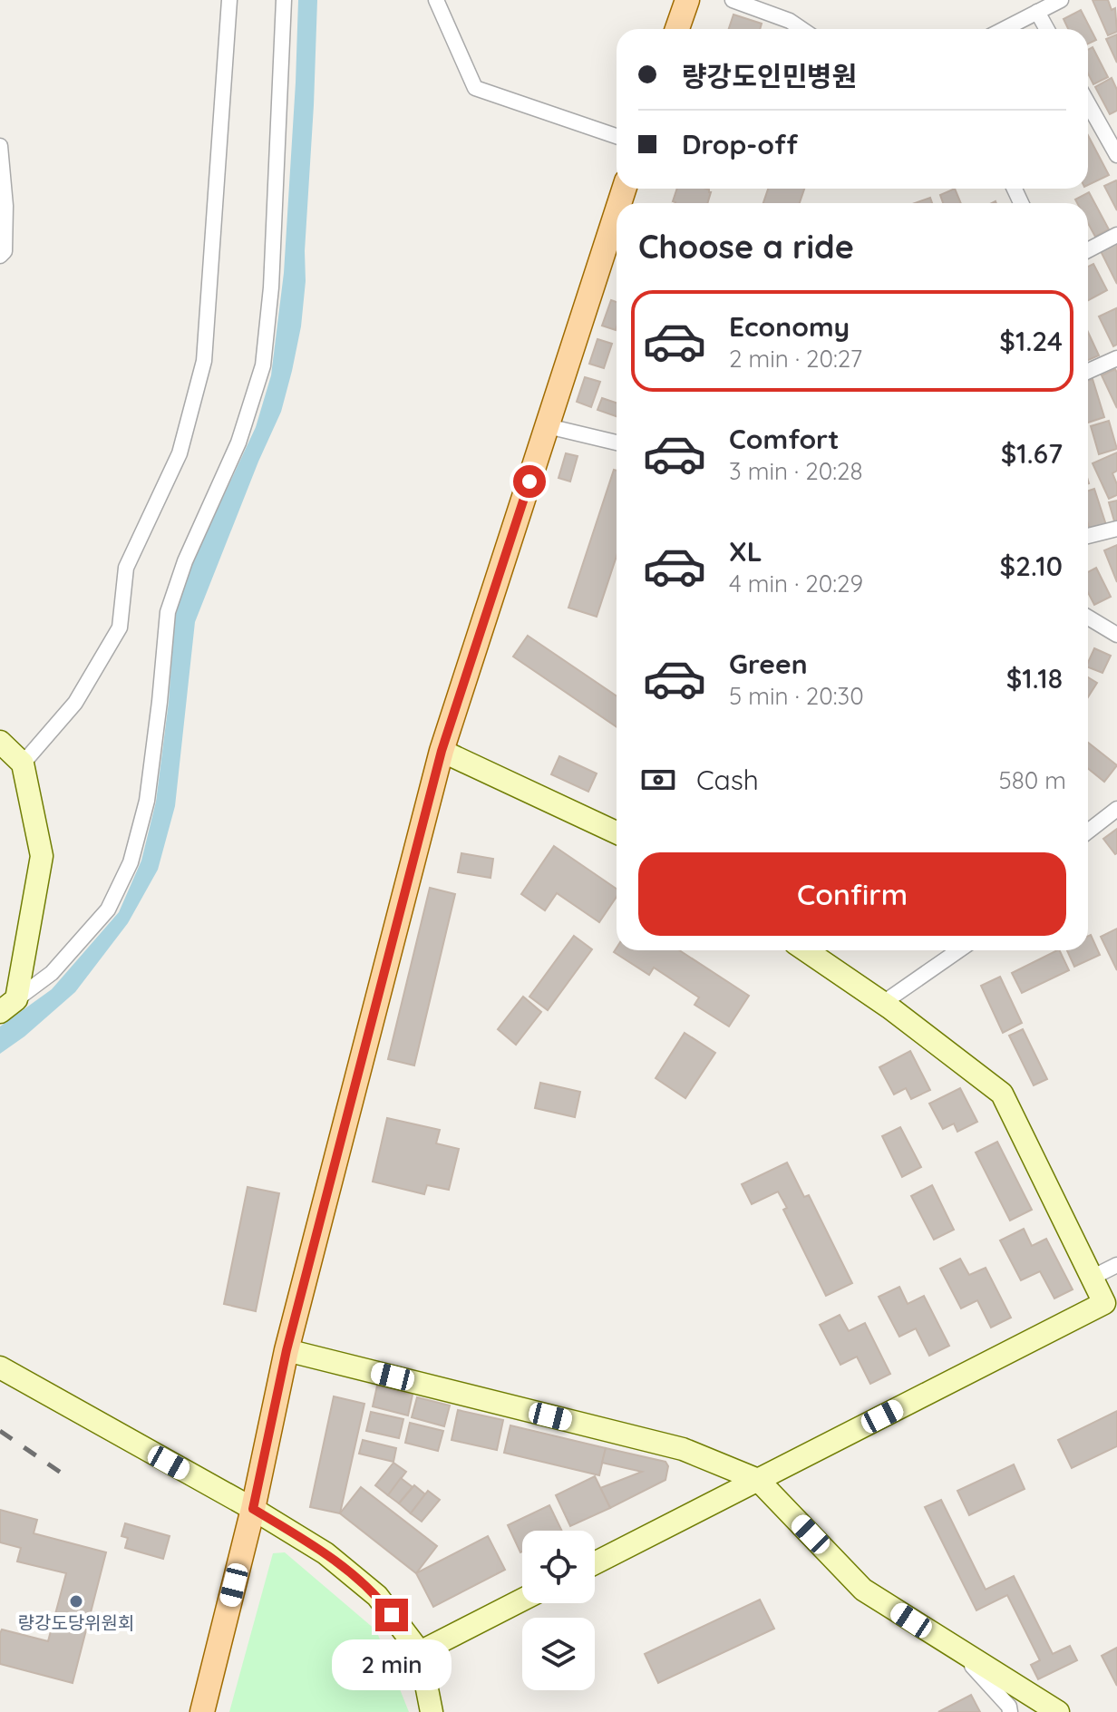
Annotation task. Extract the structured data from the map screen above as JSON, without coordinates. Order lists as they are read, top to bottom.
{
  "places": ["량강도당위원회"],
  "page": {
    "banner": ["량강도인민병원", "Drop-off"],
    "heading": "Choose a ride",
    "list": [
      {
        "name": "Economy",
        "note": "2 min · 20:27",
        "value": "$1.24"
      },
      {
        "name": "Comfort",
        "note": "3 min · 20:28",
        "value": "$1.67"
      },
      {
        "name": "XL",
        "note": "4 min · 20:29",
        "value": "$2.10"
      },
      {
        "name": "Green",
        "note": "5 min · 20:30",
        "value": "$1.18"
      }
    ],
    "pay": ["Cash", "580 m"],
    "buttons": "Confirm",
    "bubble": "2 min"
  }
}
